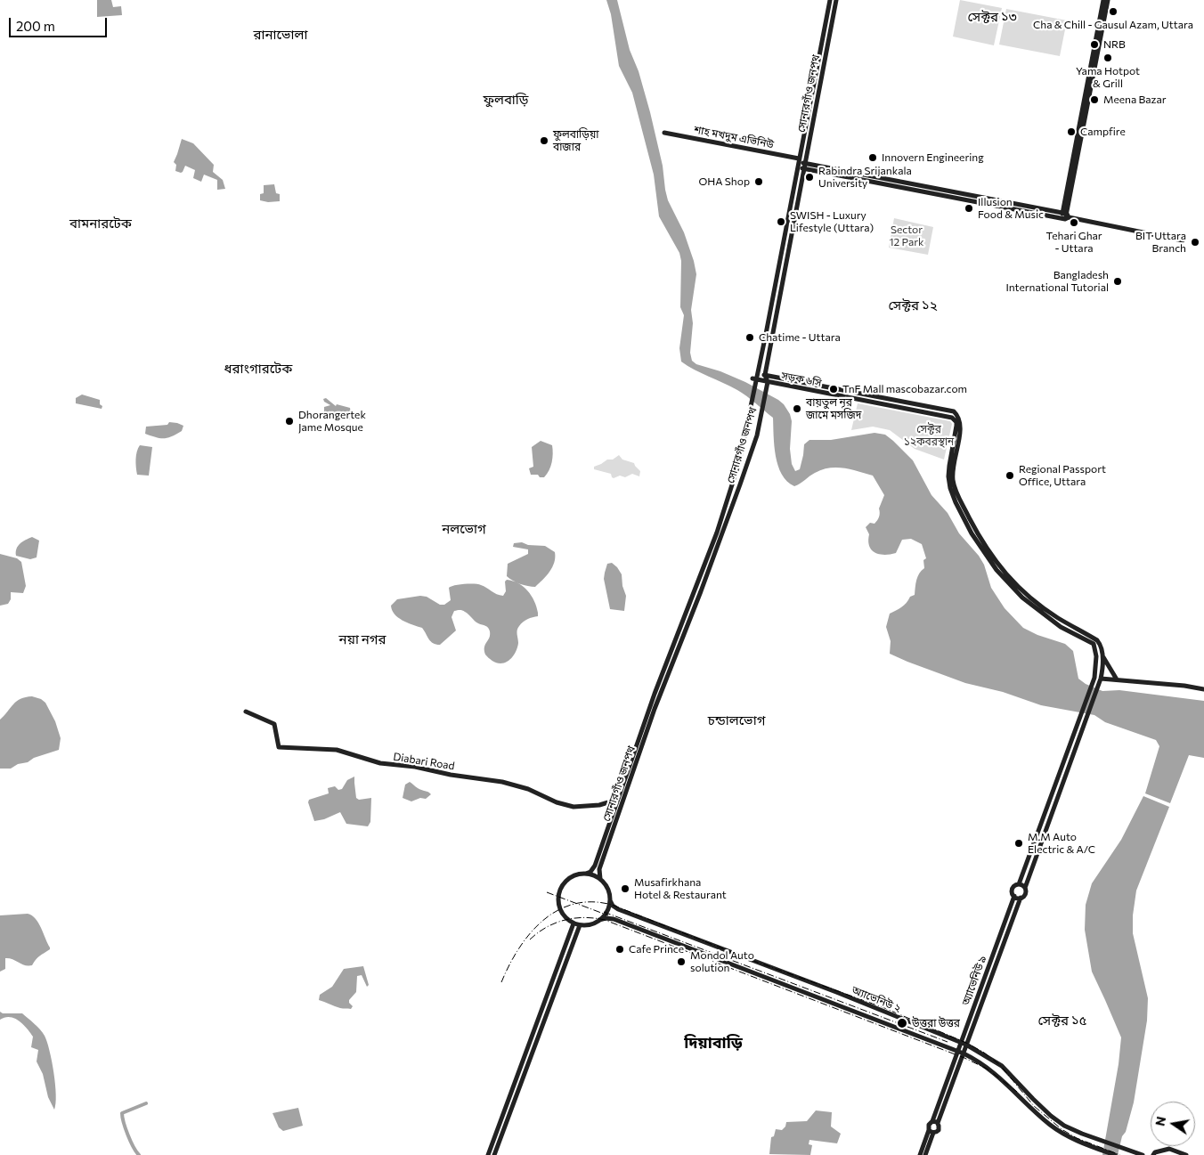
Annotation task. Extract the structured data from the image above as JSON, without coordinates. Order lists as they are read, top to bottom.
{
  "streets": {
    "street": [
      "সোনারগাঁও জনপথ",
      "শাহ মখদুম এভিনিউ",
      "সড়ক ৬সি",
      "Diabari Road",
      "অ্যাভেনিউ ৯",
      "অ্যাভেনিউ ২"
    ]
  },
  "crossings": [
    ["সোনারগাঁও জনপথ", "শাহ মখদুম এভিনিউ"],
    ["সোনারগাঁও জনপথ", "সড়ক ৬সি"],
    ["সোনারগাঁও জনপথ", "Diabari Road"],
    ["সোনারগাঁও জনপথ", "অ্যাভেনিউ ২"],
    ["সড়ক ৬সি", "অ্যাভেনিউ ৯"],
    ["অ্যাভেনিউ ৯", "অ্যাভেনিউ ২"]
  ],
  "districts": [
    "সেক্টর ১৩",
    "রানাভোলা",
    "ফুলবাড়ি",
    "বামনারটেক",
    "সেক্টর ১২",
    "ধরাংগারটেক",
    "নলভোগ",
    "নয়া নগর",
    "চন্ডালভোগ",
    "সেক্টর ১৫",
    "দিয়াবাড়ি"
  ],
  "parks": ["Sector 12 Park", "সেক্টর ১২কবরস্থান"],
  "places": [
    "Cha & Chill - Gausul Azam, Uttara",
    "NRB",
    "Yama Hotpot & Grill",
    "Meena Bazar",
    "Campfire",
    "ফুলবাড়িয়া বাজার",
    "Innovern Engineering",
    "Rabindra Srijankala University",
    "OHA Shop",
    "Illusion Food & Music",
    "SWISH - Luxury Lifestyle (Uttara)",
    "Tehari Ghar - Uttara",
    "BIT Uttara Branch",
    "Bangladesh International Tutorial",
    "Chatime - Uttara",
    "TnF Mall mascobazar.com",
    "বায়তুল নূর জামে মসজিদ",
    "Dhorangertek Jame Mosque",
    "Regional Passport Office, Uttara",
    "M.M Auto Electric & A/C",
    "Musafirkhana Hotel & Restaurant",
    "Cafe Prince",
    "Mondol Auto solution",
    "উত্তরা উত্তর"
  ],
  "scale_bar": "200 m",
  "north": "left"
}
